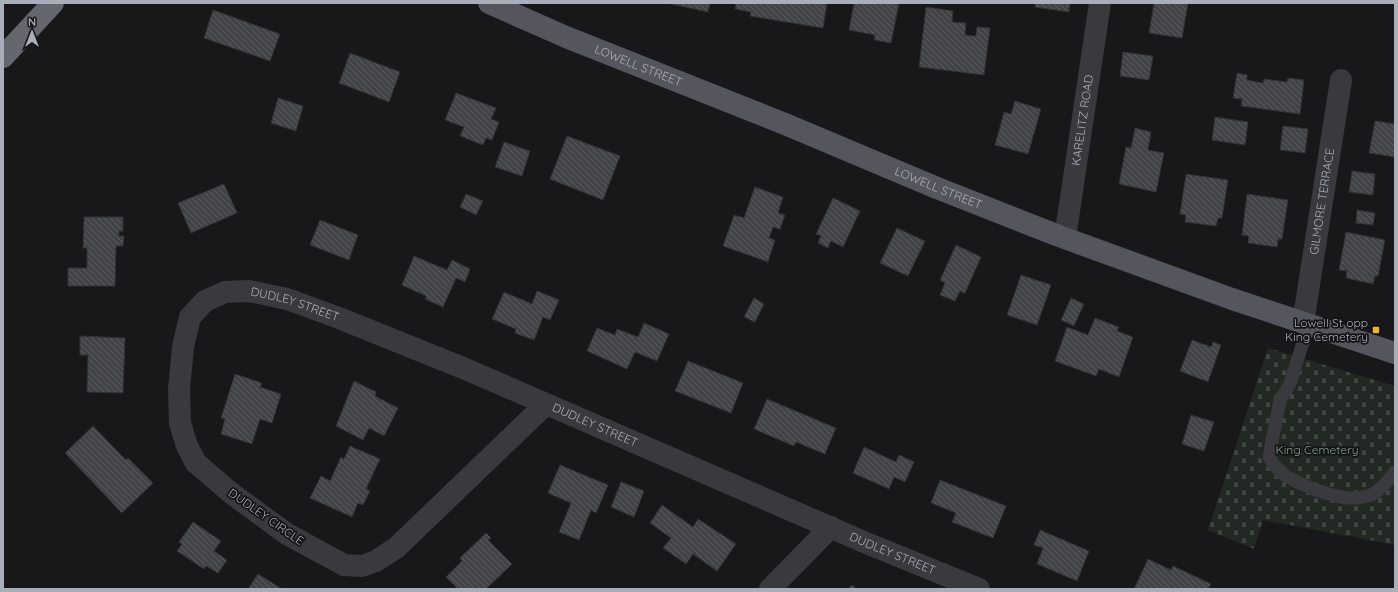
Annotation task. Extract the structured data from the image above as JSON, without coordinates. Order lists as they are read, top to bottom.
{
  "streets": {
    "main road": ["LOWELL STREET"],
    "street": [
      "KARELITZ ROAD",
      "GILMORE TERRACE",
      "DUDLEY STREET",
      "DUDLEY CIRCLE"
    ]
  },
  "crossings": [
    ["LOWELL STREET", "KARELITZ ROAD"],
    ["LOWELL STREET", "GILMORE TERRACE"],
    ["DUDLEY STREET", "DUDLEY CIRCLE"]
  ],
  "parks": ["King Cemetery"],
  "places": {
    "transit": ["Lowell St opp King Cemetery"]
  },
  "north": "top"
}
